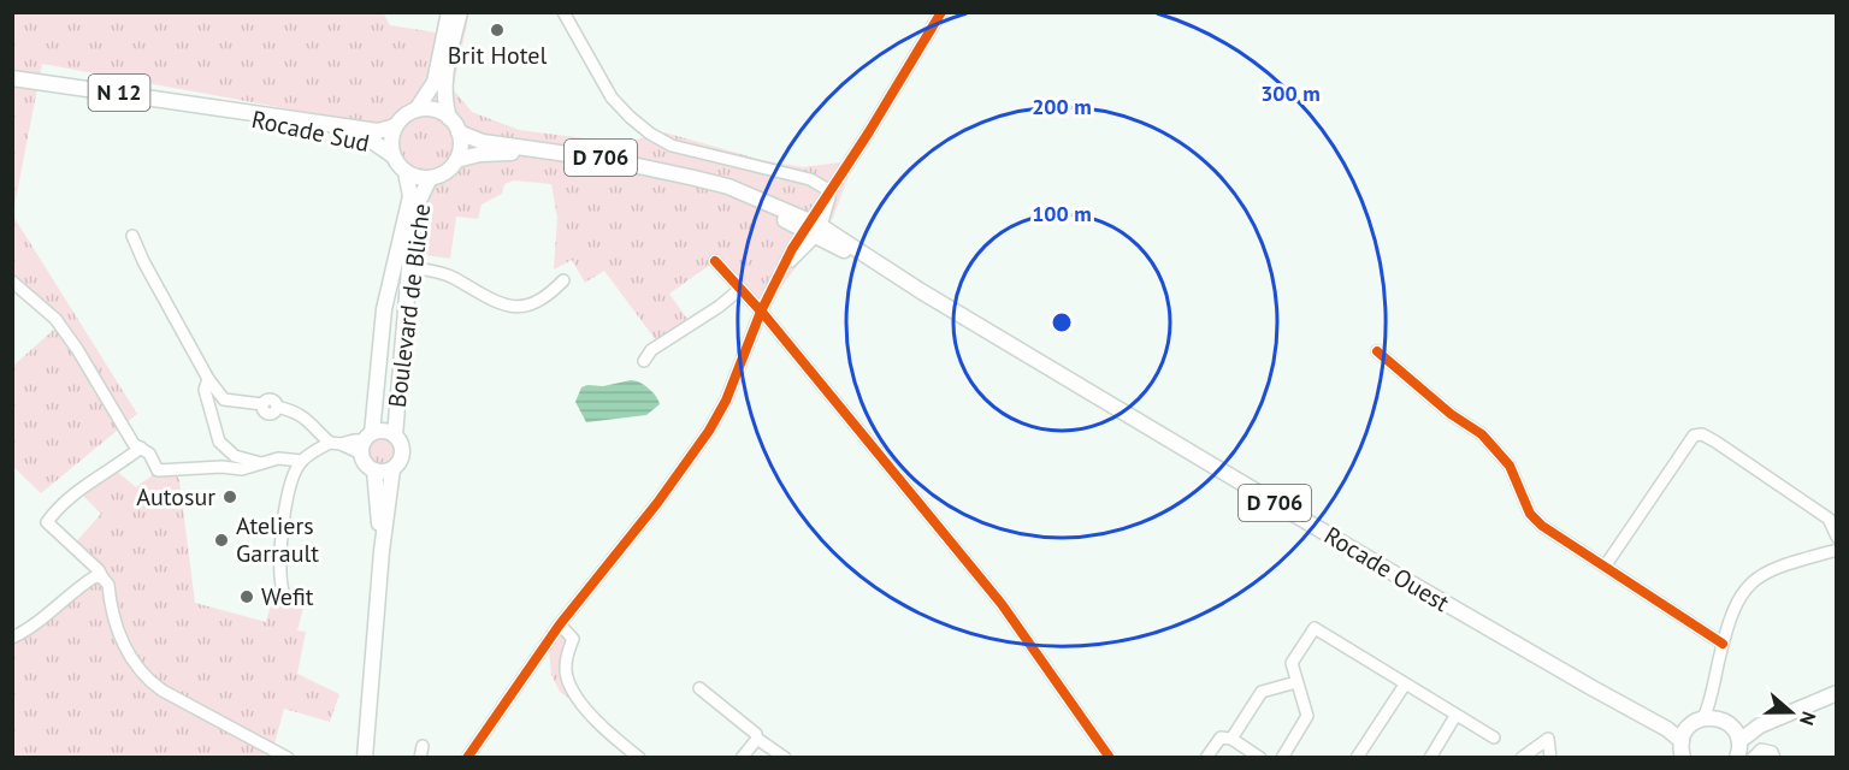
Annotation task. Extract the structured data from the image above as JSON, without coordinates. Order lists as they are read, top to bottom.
{
  "streets": {
    "main road": [
      "N 12",
      "Rocade Sud",
      "D 706",
      "Boulevard de Bliche",
      "Rocade Ouest"
    ]
  },
  "crossings": [
    ["Rocade Sud", "Boulevard de Bliche"],
    ["Rocade Sud", "Rocade Ouest"],
    ["Boulevard de Bliche", "Rocade Ouest"]
  ],
  "places": [
    "Brit Hotel",
    "Autosur",
    "Ateliers Garrault",
    "Wefit"
  ],
  "north": "right",
  "rings": ["300 m", "200 m", "100 m"]
}
